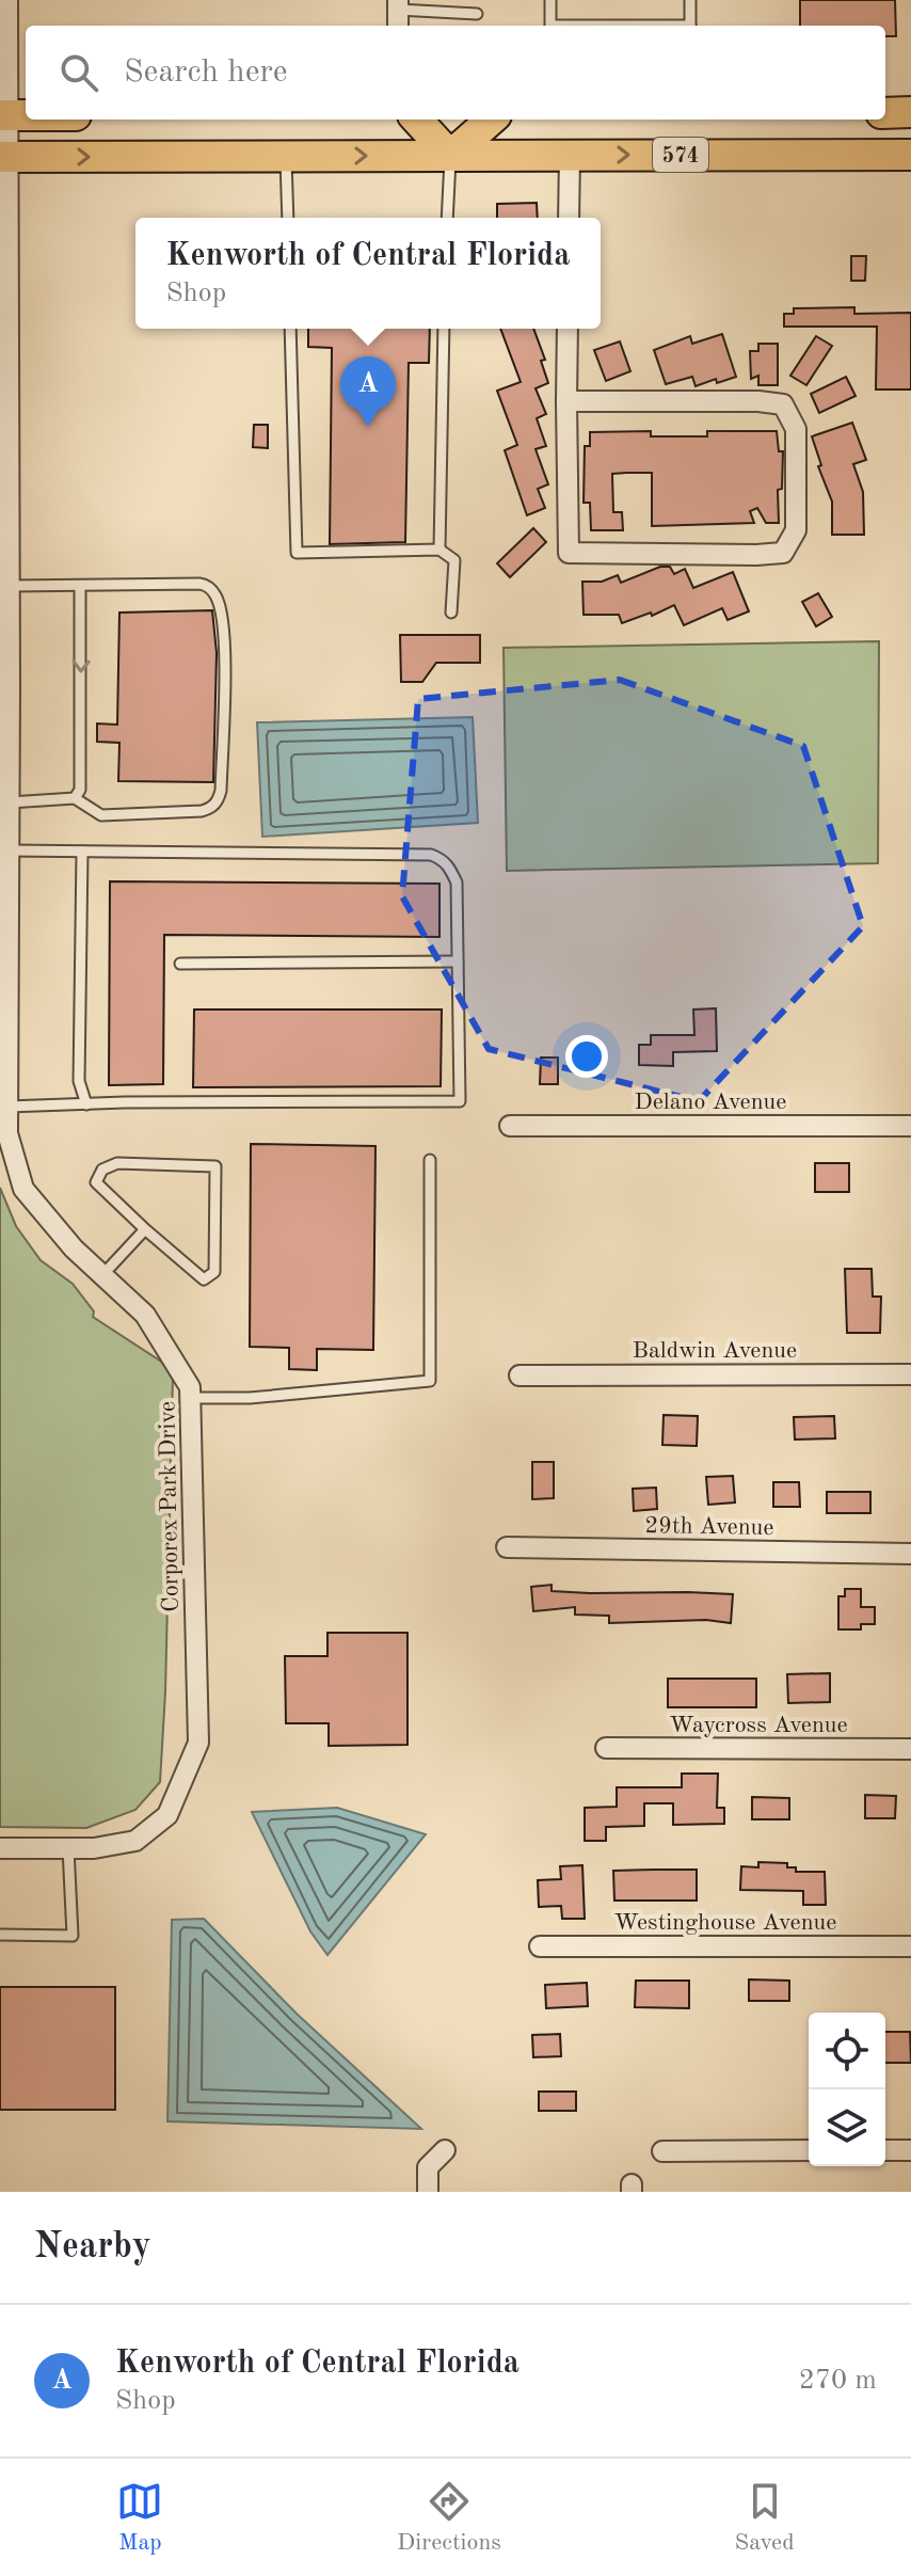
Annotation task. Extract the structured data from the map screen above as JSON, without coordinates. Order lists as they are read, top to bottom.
{
  "streets": {
    "main road": ["574"],
    "street": [
      "Delano Avenue",
      "Baldwin Avenue",
      "Corporex Park Drive",
      "29th Avenue",
      "Waycross Avenue",
      "Westinghouse Avenue"
    ]
  },
  "crossings": [
    ["574", "Corporex Park Drive"]
  ],
  "page": {
    "search": "Search here",
    "popup": ["Kenworth of Central Florida", "Shop"],
    "pins": "A",
    "heading": "Nearby",
    "list": [
      {
        "mark": "A",
        "name": "Kenworth of Central Florida",
        "note": "Shop",
        "value": "270 m"
      }
    ],
    "nav": ["Map", "Directions", "Saved"]
  }
}
